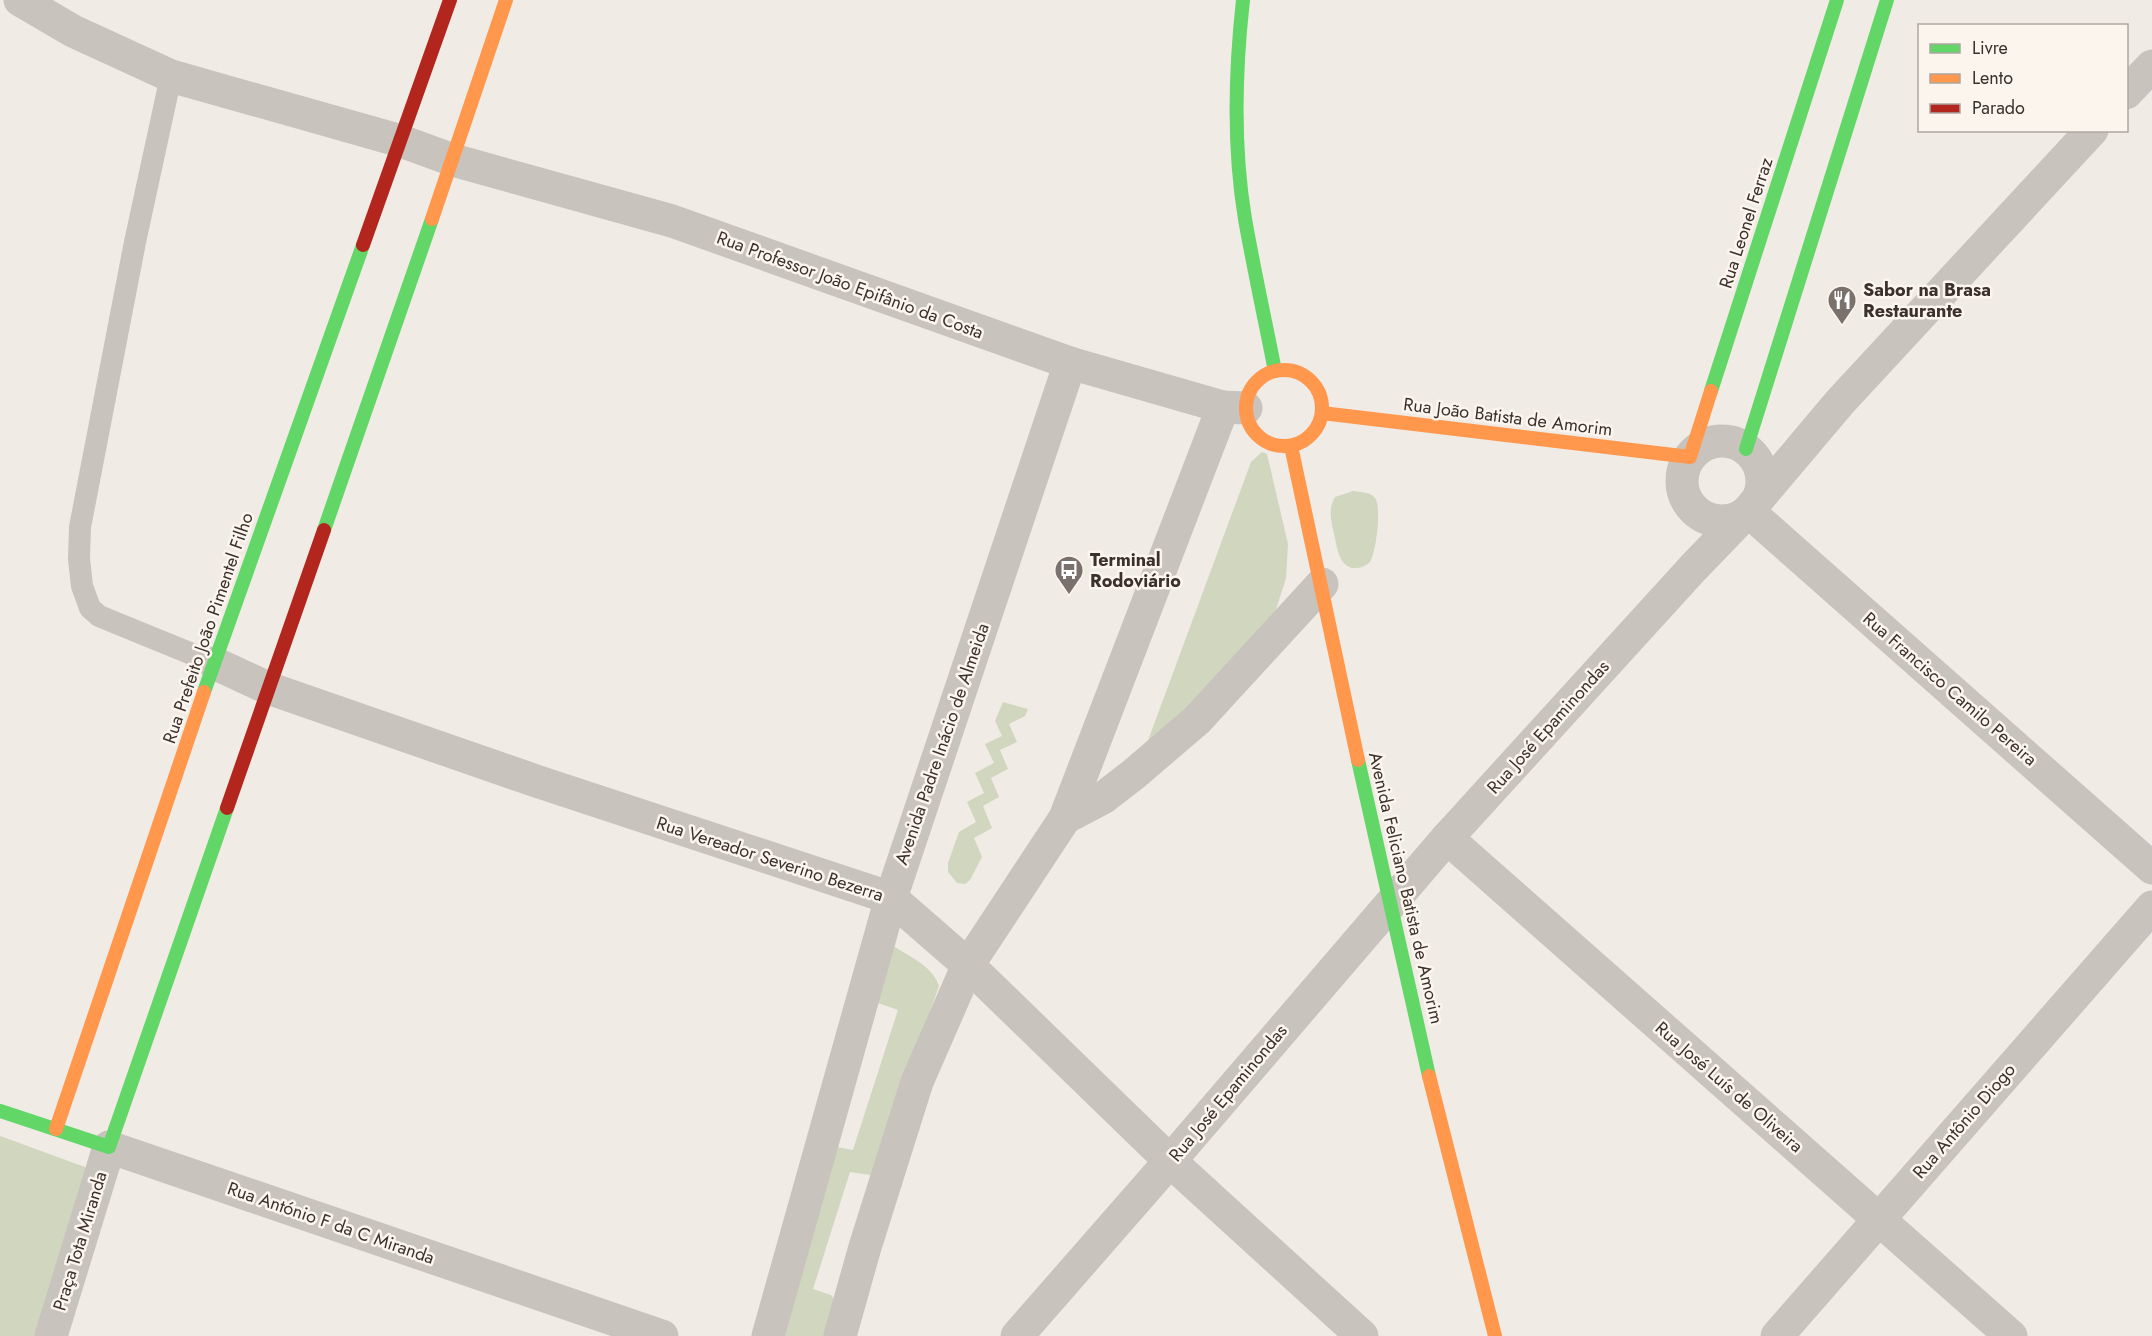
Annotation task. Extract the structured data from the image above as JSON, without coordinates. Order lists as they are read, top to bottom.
{
  "streets": {
    "street": [
      "Rua Leonel Ferraz",
      "Rua Professor João Epifânio da Costa",
      "Rua João Batista de Amorim",
      "Rua Prefeito João Pimentel Filho",
      "Rua Francisco Camilo Pereira",
      "Rua José Epaminondas",
      "Avenida Padre Inácio de Almeida",
      "Rua Vereador Severino Bezerra",
      "Avenida Feliciano Batista de Amorim",
      "Rua José Luís de Oliveira",
      "Rua Antônio Diogo",
      "Rua António F da C Miranda",
      "Praça Tota Miranda"
    ]
  },
  "crossings": [
    ["Rua Leonel Ferraz", "Rua João Batista de Amorim"],
    ["Rua Leonel Ferraz", "Rua Francisco Camilo Pereira"],
    ["Rua Leonel Ferraz", "Rua José Epaminondas"],
    ["Rua Professor João Epifânio da Costa", "Rua João Batista de Amorim"],
    ["Rua Professor João Epifânio da Costa", "Rua Prefeito João Pimentel Filho"],
    ["Rua Professor João Epifânio da Costa", "Avenida Padre Inácio de Almeida"],
    ["Rua Professor João Epifânio da Costa", "Avenida Feliciano Batista de Amorim"],
    ["Rua João Batista de Amorim", "Rua Francisco Camilo Pereira"],
    ["Rua João Batista de Amorim", "Rua José Epaminondas"],
    ["Rua João Batista de Amorim", "Avenida Feliciano Batista de Amorim"],
    ["Rua Prefeito João Pimentel Filho", "Rua Vereador Severino Bezerra"],
    ["Rua Prefeito João Pimentel Filho", "Rua António F da C Miranda"],
    ["Rua Francisco Camilo Pereira", "Rua José Epaminondas"],
    ["Rua José Epaminondas", "Rua Vereador Severino Bezerra"],
    ["Rua José Epaminondas", "Avenida Feliciano Batista de Amorim"],
    ["Rua José Epaminondas", "Rua José Luís de Oliveira"],
    ["Avenida Padre Inácio de Almeida", "Rua Vereador Severino Bezerra"],
    ["Rua José Luís de Oliveira", "Rua Antônio Diogo"],
    ["Rua António F da C Miranda", "Praça Tota Miranda"]
  ],
  "places": {
    "restaurant": ["Sabor na Brasa Restaurante"],
    "bus stop": ["Terminal Rodoviário"]
  },
  "legend": ["Livre", "Lento", "Parado"]
}
